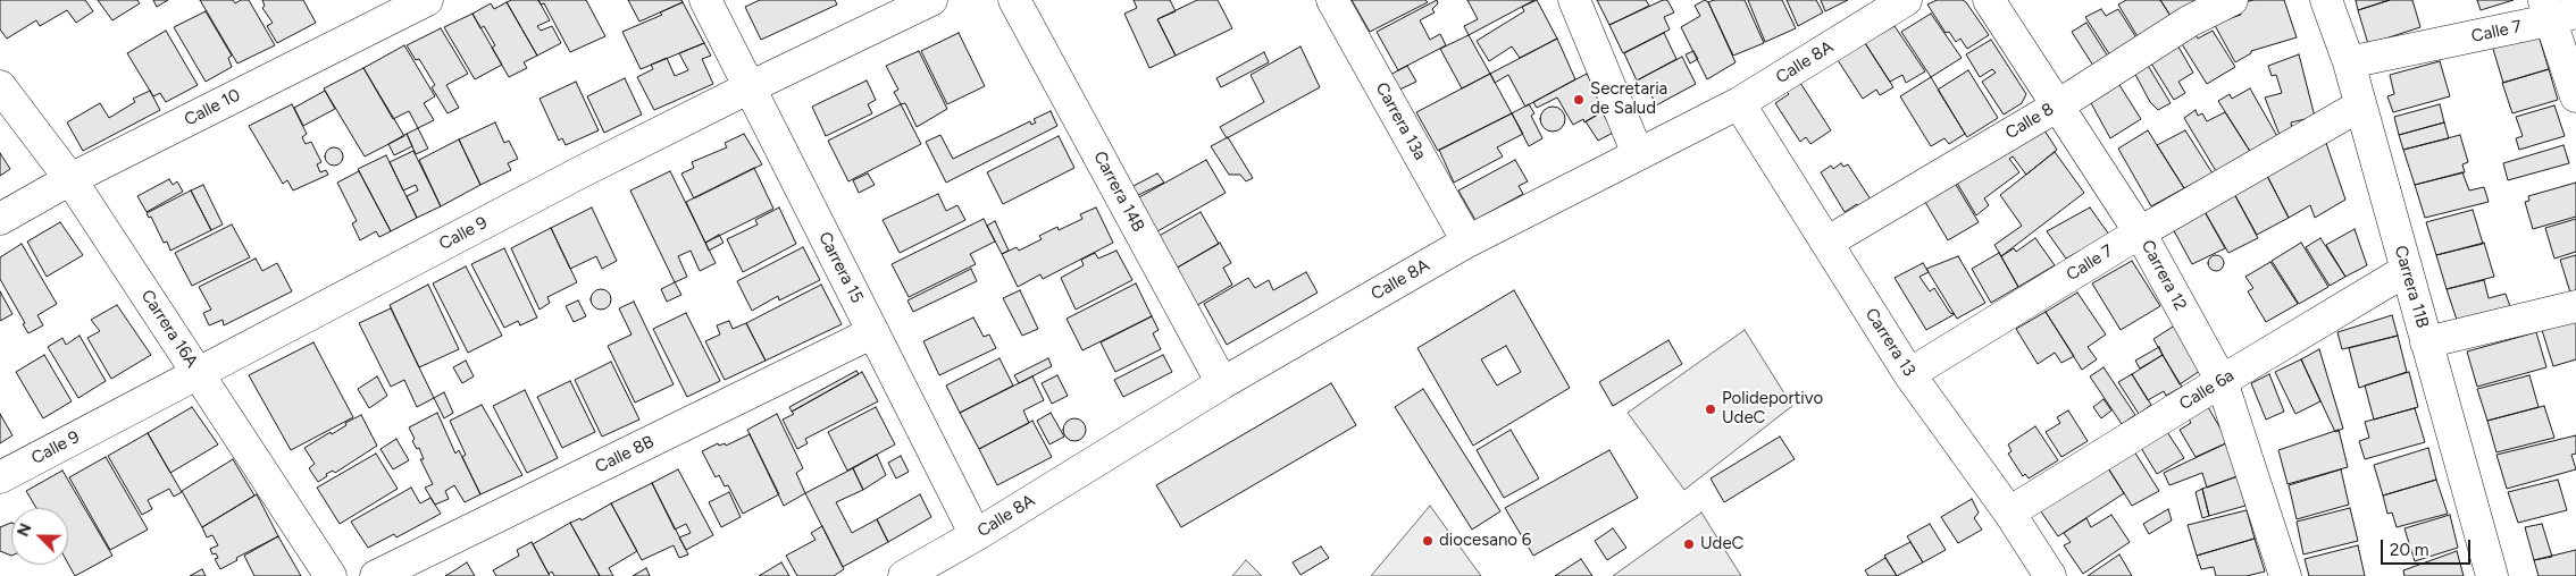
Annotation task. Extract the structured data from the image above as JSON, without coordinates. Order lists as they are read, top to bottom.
{
  "streets": {
    "street": [
      "Calle 7",
      "Calle 8A",
      "Calle 10",
      "Carrera 13a",
      "Calle 8",
      "Carrera 14B",
      "Calle 9",
      "Carrera 15",
      "Carrera 12",
      "Carrera 11B",
      "Carrera 16A",
      "Carrera 13",
      "Calle 6a",
      "Calle 8B"
    ]
  },
  "crossings": [
    ["Calle 7", "Carrera 12"],
    ["Calle 7", "Carrera 11B"],
    ["Calle 7", "Carrera 13"],
    ["Calle 8A", "Carrera 13a"],
    ["Calle 8A", "Carrera 14B"],
    ["Calle 8A", "Carrera 15"],
    ["Calle 8A", "Carrera 13"],
    ["Calle 10", "Carrera 16A"],
    ["Calle 8", "Carrera 12"],
    ["Calle 8", "Carrera 13"],
    ["Calle 9", "Carrera 15"],
    ["Calle 9", "Carrera 16A"],
    ["Carrera 15", "Calle 8B"],
    ["Carrera 12", "Calle 6a"],
    ["Carrera 11B", "Calle 6a"],
    ["Carrera 13", "Calle 6a"]
  ],
  "places": [
    "Secretaria de Salud",
    "Polideportivo UdeC",
    "diocesano 6",
    "UdeC"
  ],
  "scale_bar": "20 m",
  "north": "top left"
}
